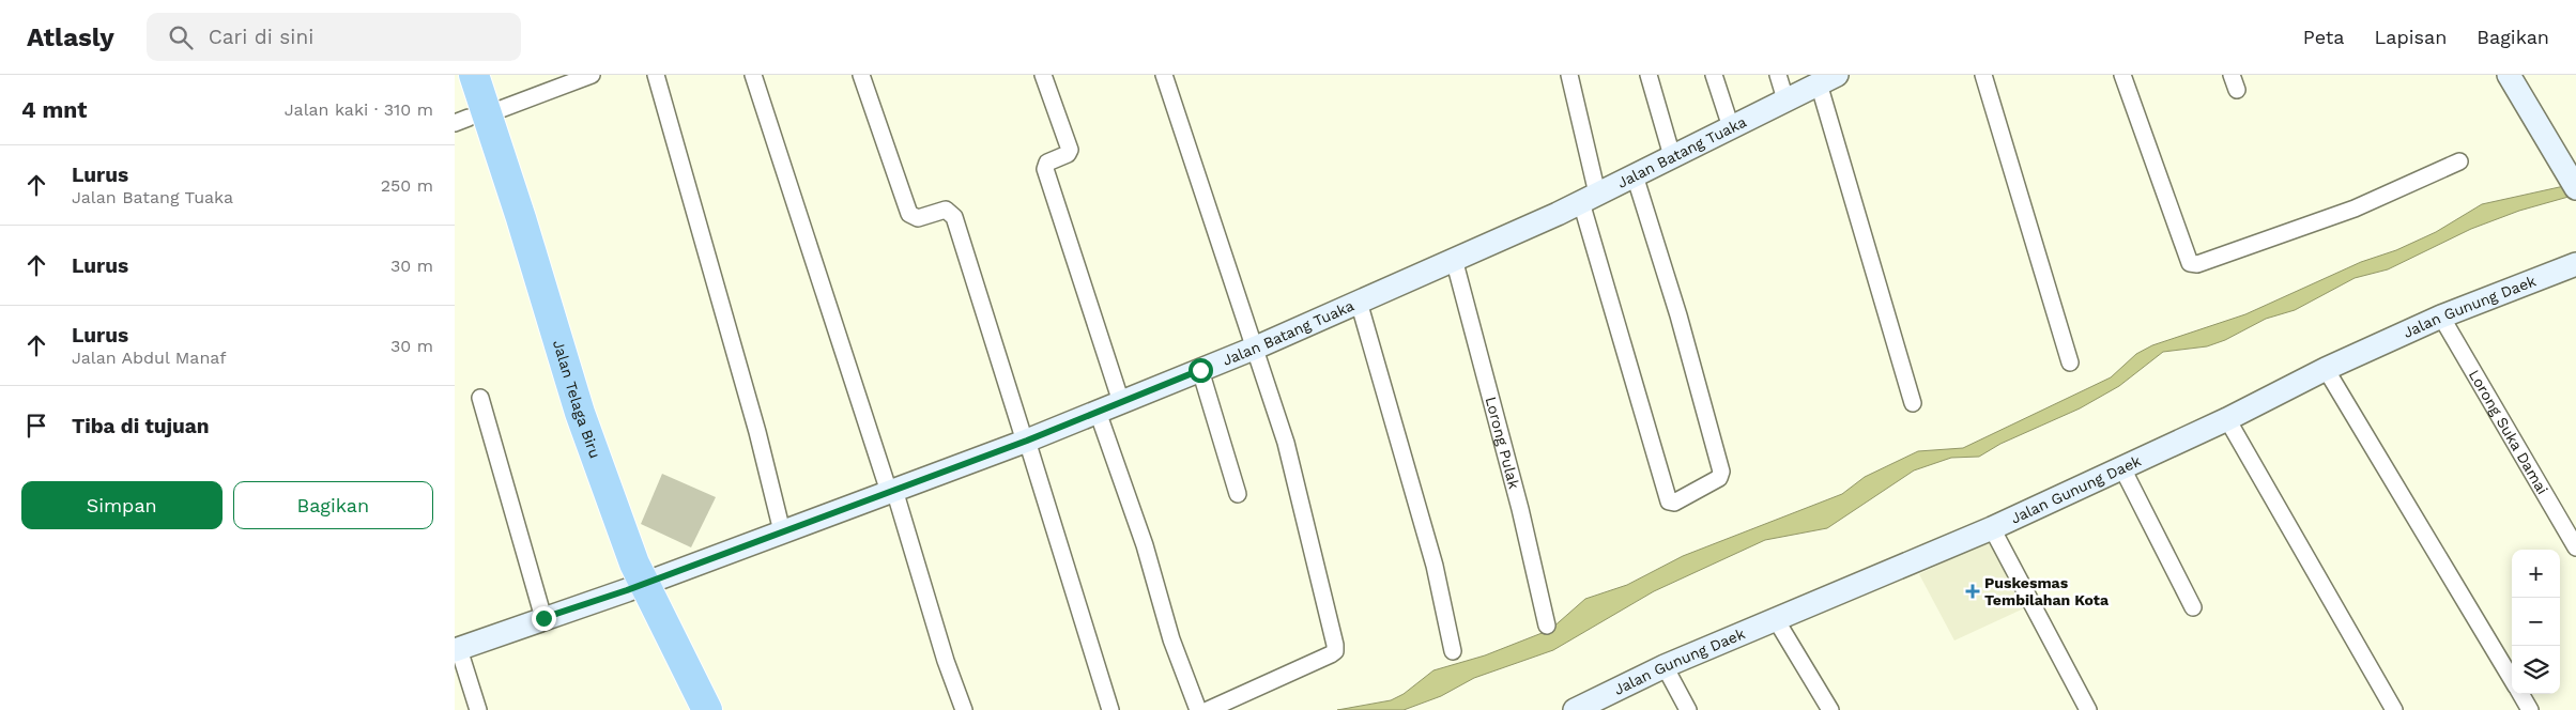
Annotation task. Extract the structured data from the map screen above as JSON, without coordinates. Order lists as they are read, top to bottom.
{
  "streets": {
    "highway": ["Jalan Telaga Biru"],
    "street": [
      "Jalan Batang Tuaka",
      "Jalan Gunung Daek",
      "Lorong Suka Damai",
      "Lorong Pulak"
    ]
  },
  "crossings": [
    ["Jalan Batang Tuaka", "Jalan Telaga Biru"],
    ["Jalan Batang Tuaka", "Lorong Pulak"],
    ["Jalan Gunung Daek", "Lorong Suka Damai"]
  ],
  "places": {
    "health": ["Puskesmas Tembilahan Kota"]
  },
  "page": {
    "header": "Atlasly",
    "search": "Cari di sini",
    "nav": ["Peta", "Lapisan", "Bagikan"],
    "heading": ["4 mnt", "Jalan kaki · 310 m"],
    "list": [
      ["Lurus", "Jalan Batang Tuaka", "250 m"],
      ["Lurus", "30 m"],
      ["Lurus", "Jalan Abdul Manaf", "30 m"],
      "Tiba di tujuan"
    ],
    "buttons": ["Simpan", "Bagikan"],
    "map_buttons": ["+", "−"]
  }
}
